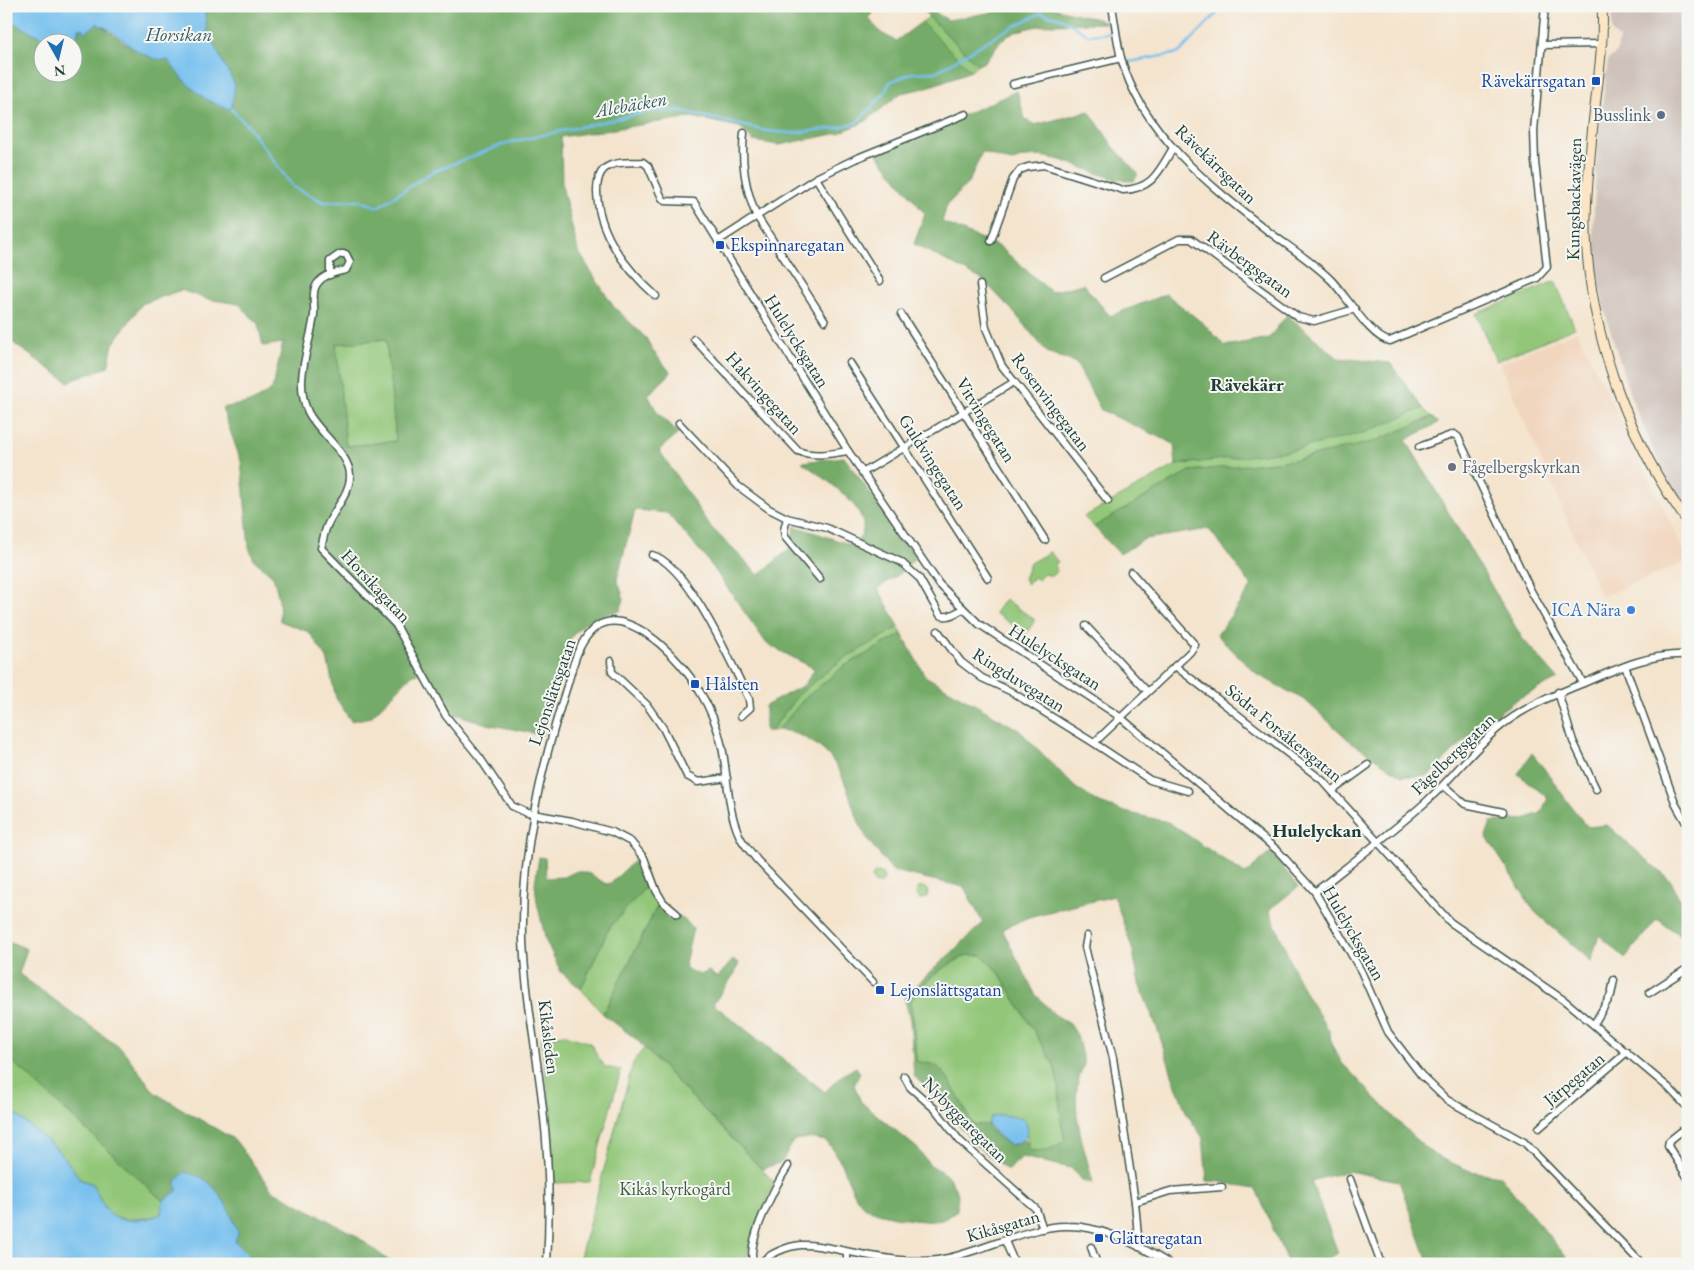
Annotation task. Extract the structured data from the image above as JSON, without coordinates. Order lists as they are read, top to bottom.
{
  "streets": {
    "street": [
      "Rävekärrsgatan",
      "Kungsbackavägen",
      "Rävbergsgatan",
      "Hulelycksgatan",
      "Hakvingegatan",
      "Rosenvingegatan",
      "Vitvingegatan",
      "Guldvingegatan",
      "Horsikagatan",
      "Ringduvegatan",
      "Lejonslättsgatan",
      "Södra Forsåkersgatan",
      "Fågelbergsgatan",
      "Kikåsleden",
      "Järpegatan",
      "Nybyggaregatan",
      "Kikåsgatan"
    ]
  },
  "crossings": [
    ["Rävekärrsgatan", "Rävbergsgatan"],
    ["Hulelycksgatan", "Hakvingegatan"],
    ["Hulelycksgatan", "Fågelbergsgatan"],
    ["Horsikagatan", "Lejonslättsgatan"],
    ["Horsikagatan", "Kikåsleden"],
    ["Lejonslättsgatan", "Kikåsleden"],
    ["Södra Forsåkersgatan", "Fågelbergsgatan"],
    ["Södra Forsåkersgatan", "Järpegatan"],
    ["Nybyggaregatan", "Kikåsgatan"]
  ],
  "districts": ["Rävekärr", "Hulelyckan"],
  "water": ["Horsikan", "Alebäcken"],
  "parks": ["Kikås kyrkogård"],
  "places": {
    "transit": [
      "Rävekärrsgatan",
      "Ekspinnaregatan",
      "Hålsten",
      "Lejonslättsgatan",
      "Glättaregatan"
    ],
    "other": ["Busslink", "Fågelbergskyrkan", "ICA Nära"]
  },
  "north": "bottom"
}
